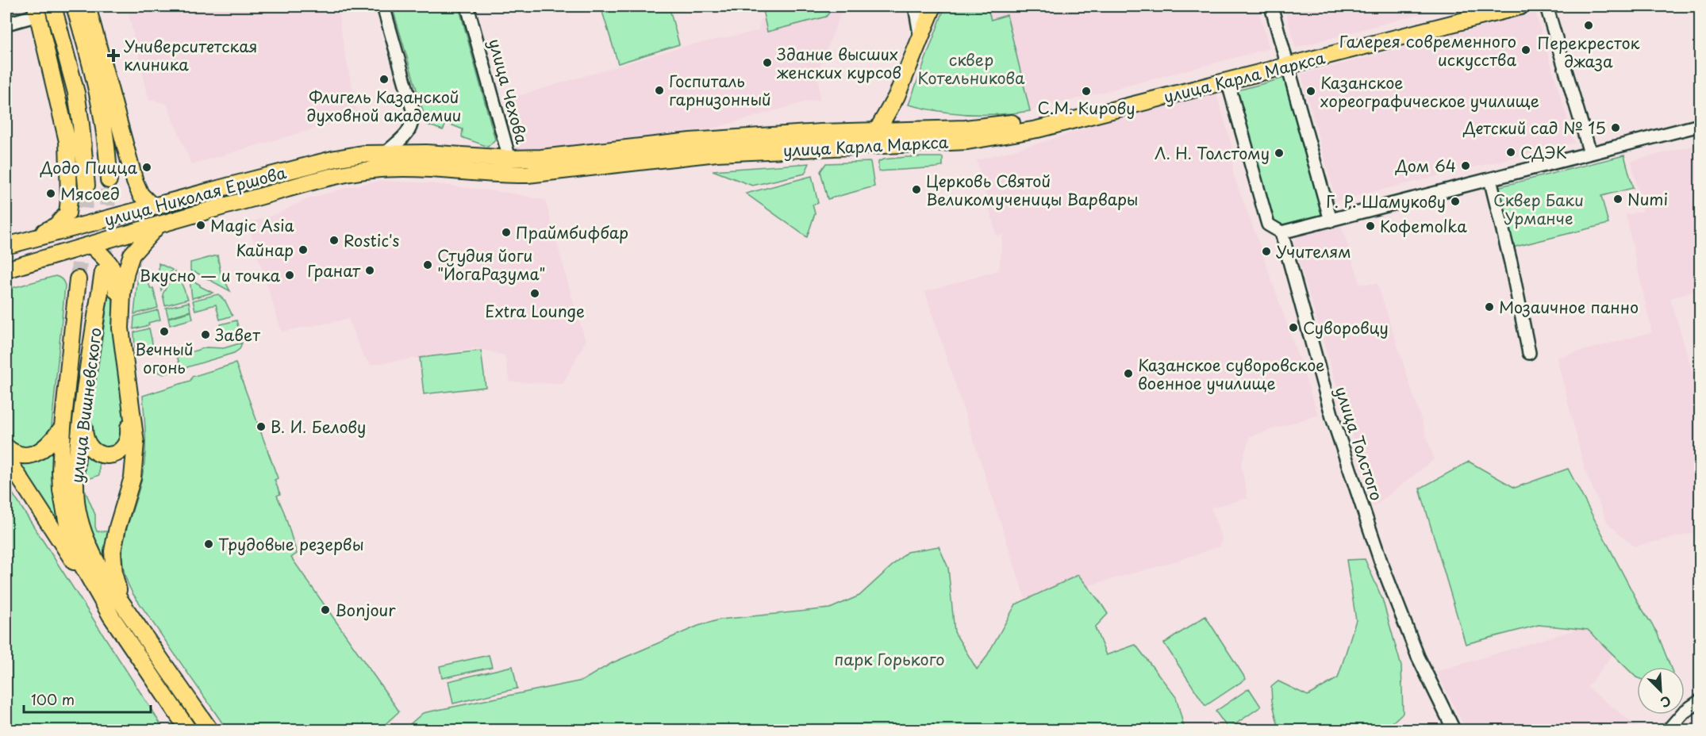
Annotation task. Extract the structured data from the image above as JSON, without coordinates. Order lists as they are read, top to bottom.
{
  "streets": {
    "main road": ["улица Карла Маркса", "улица Николая Ершова", "улица Вишневского"],
    "street": ["улица Чехова", "улица Толстого"]
  },
  "crossings": [
    ["улица Карла Маркса", "улица Чехова"],
    ["улица Карла Маркса", "улица Николая Ершова"],
    ["улица Карла Маркса", "улица Толстого"]
  ],
  "parks": ["сквер Котельникова", "Сквер Баки Урманче", "парк Горького"],
  "places": {
    "other": [
      "Перекресток джаза",
      "Галерея современного искусства",
      "Здание высших женских курсов",
      "Флигель Казанской духовной академии",
      "Госпиталь гарнизонный",
      "С.М. Кирову",
      "Казанское хореографическое училище",
      "Детский сад № 15",
      "СДЭК",
      "Л. Н. Толстому",
      "Дом 64",
      "Додо Пицца",
      "Церковь Святой Великомученицы Варвары",
      "Мясоед",
      "Numi",
      "Г. Р. Шамукову",
      "Magic Asia",
      "Кофеmolka",
      "Праймбифбар",
      "Rostic's",
      "Кайнар",
      "Учителям",
      "Студия йоги \"ЙогаРазума\"",
      "Гранат",
      "Вкусно — и точка",
      "Extra Lounge",
      "Мозаичное панно",
      "Суворовцу",
      "Вечный огонь",
      "Завет",
      "Казанское суворовское военное училище",
      "В. И. Белову",
      "Трудовые резервы",
      "Bonjour"
    ],
    "health": ["Университетская клиника"]
  },
  "scale_bar": "100 m",
  "north": "bottom right"
}
